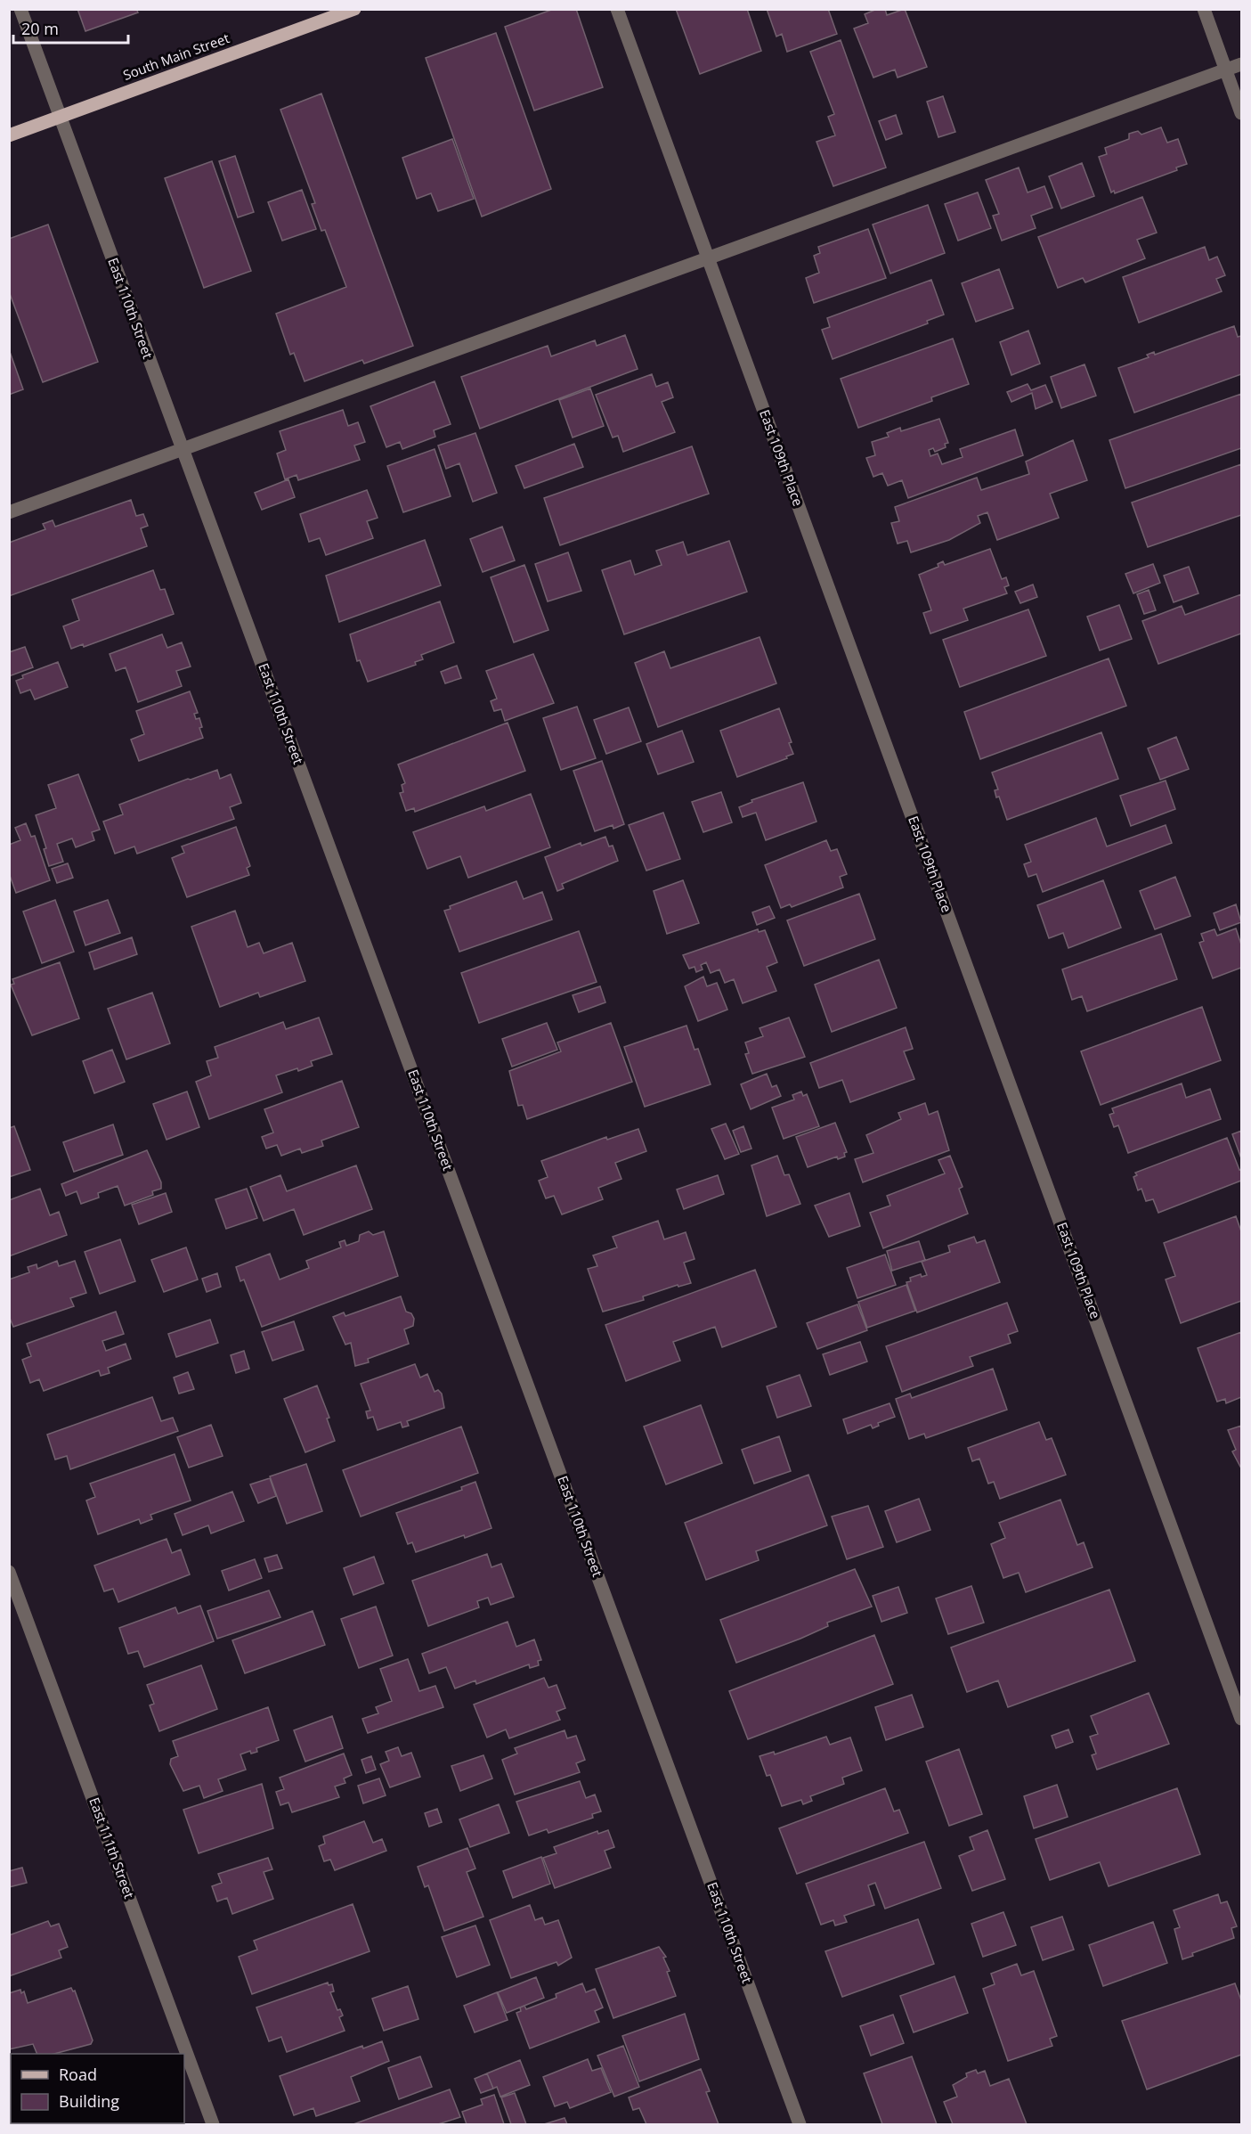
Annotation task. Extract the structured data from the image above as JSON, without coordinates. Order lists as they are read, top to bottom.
{
  "streets": {
    "main road": ["South Main Street"],
    "street": ["East 110th Street", "East 109th Place", "East 111th Street"]
  },
  "crossings": [
    ["South Main Street", "East 110th Street"]
  ],
  "legend": ["Road", "Building"],
  "scale_bar": "20 m"
}
